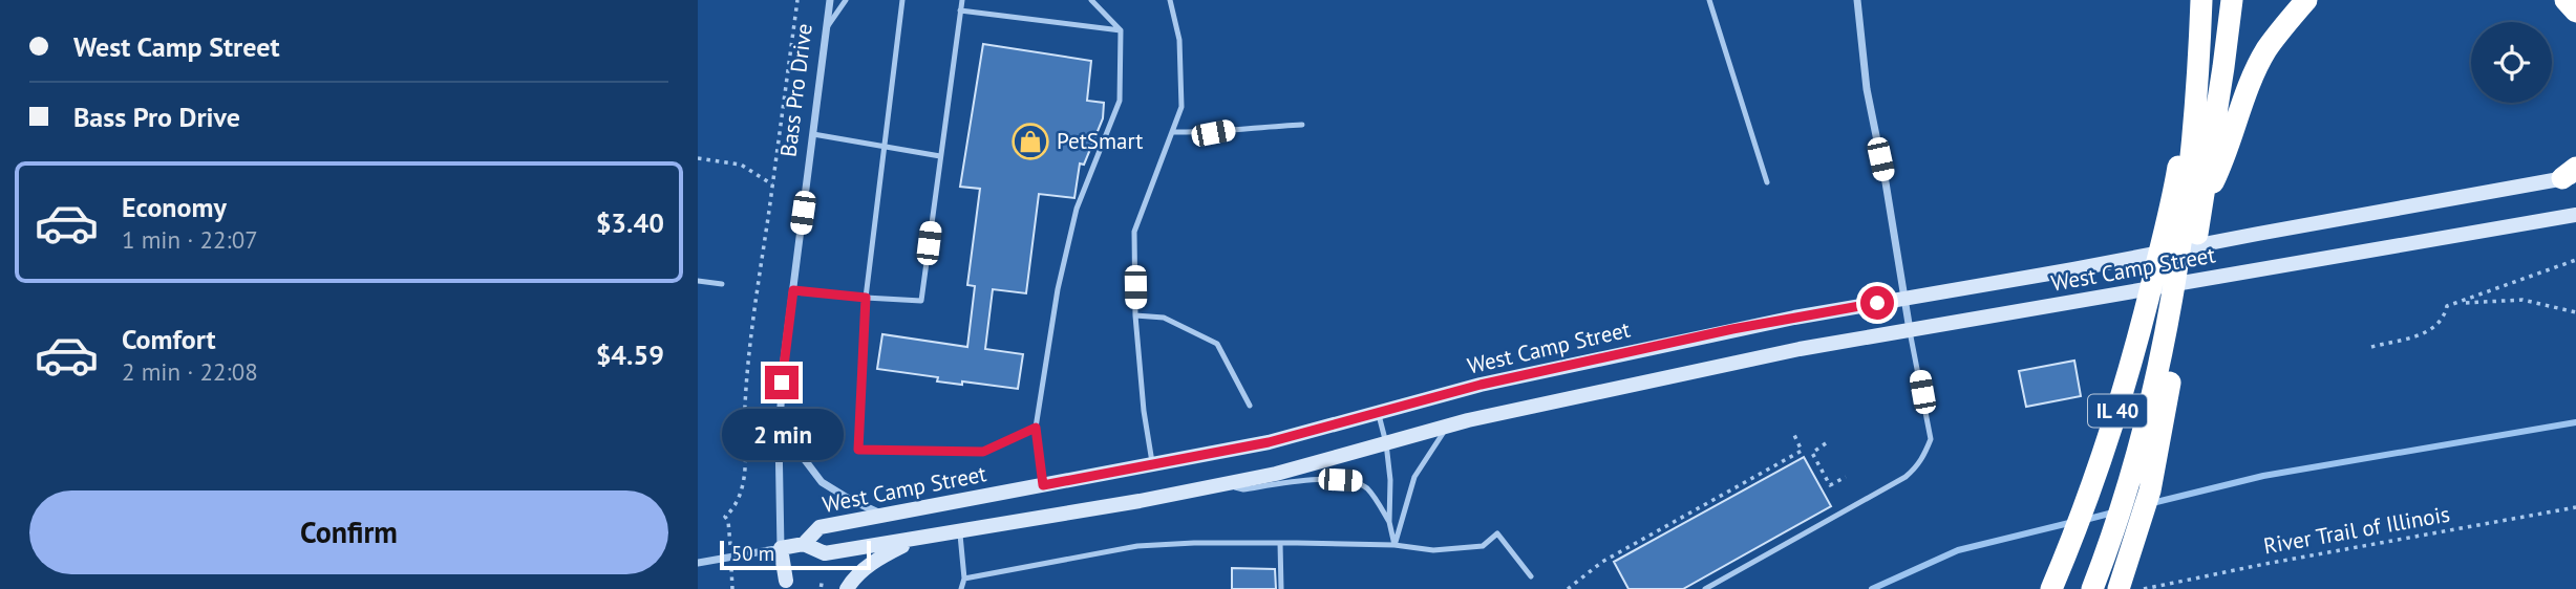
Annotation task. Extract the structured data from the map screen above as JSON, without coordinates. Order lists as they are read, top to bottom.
{
  "streets": {
    "highway": ["IL 40"],
    "main road": ["Bass Pro Drive", "West Camp Street"],
    "path": ["River Trail of Illinois"]
  },
  "places": {
    "shop": ["PetSmart"]
  },
  "scale_bar": "50 m",
  "page": {
    "banner": ["West Camp Street", "Bass Pro Drive"],
    "list": [
      {
        "name": "Economy",
        "note": "1 min · 22:07",
        "value": "$3.40"
      },
      {
        "name": "Comfort",
        "note": "2 min · 22:08",
        "value": "$4.59"
      }
    ],
    "bubble": "2 min",
    "buttons": "Confirm",
    "scale": "50 m"
  }
}
